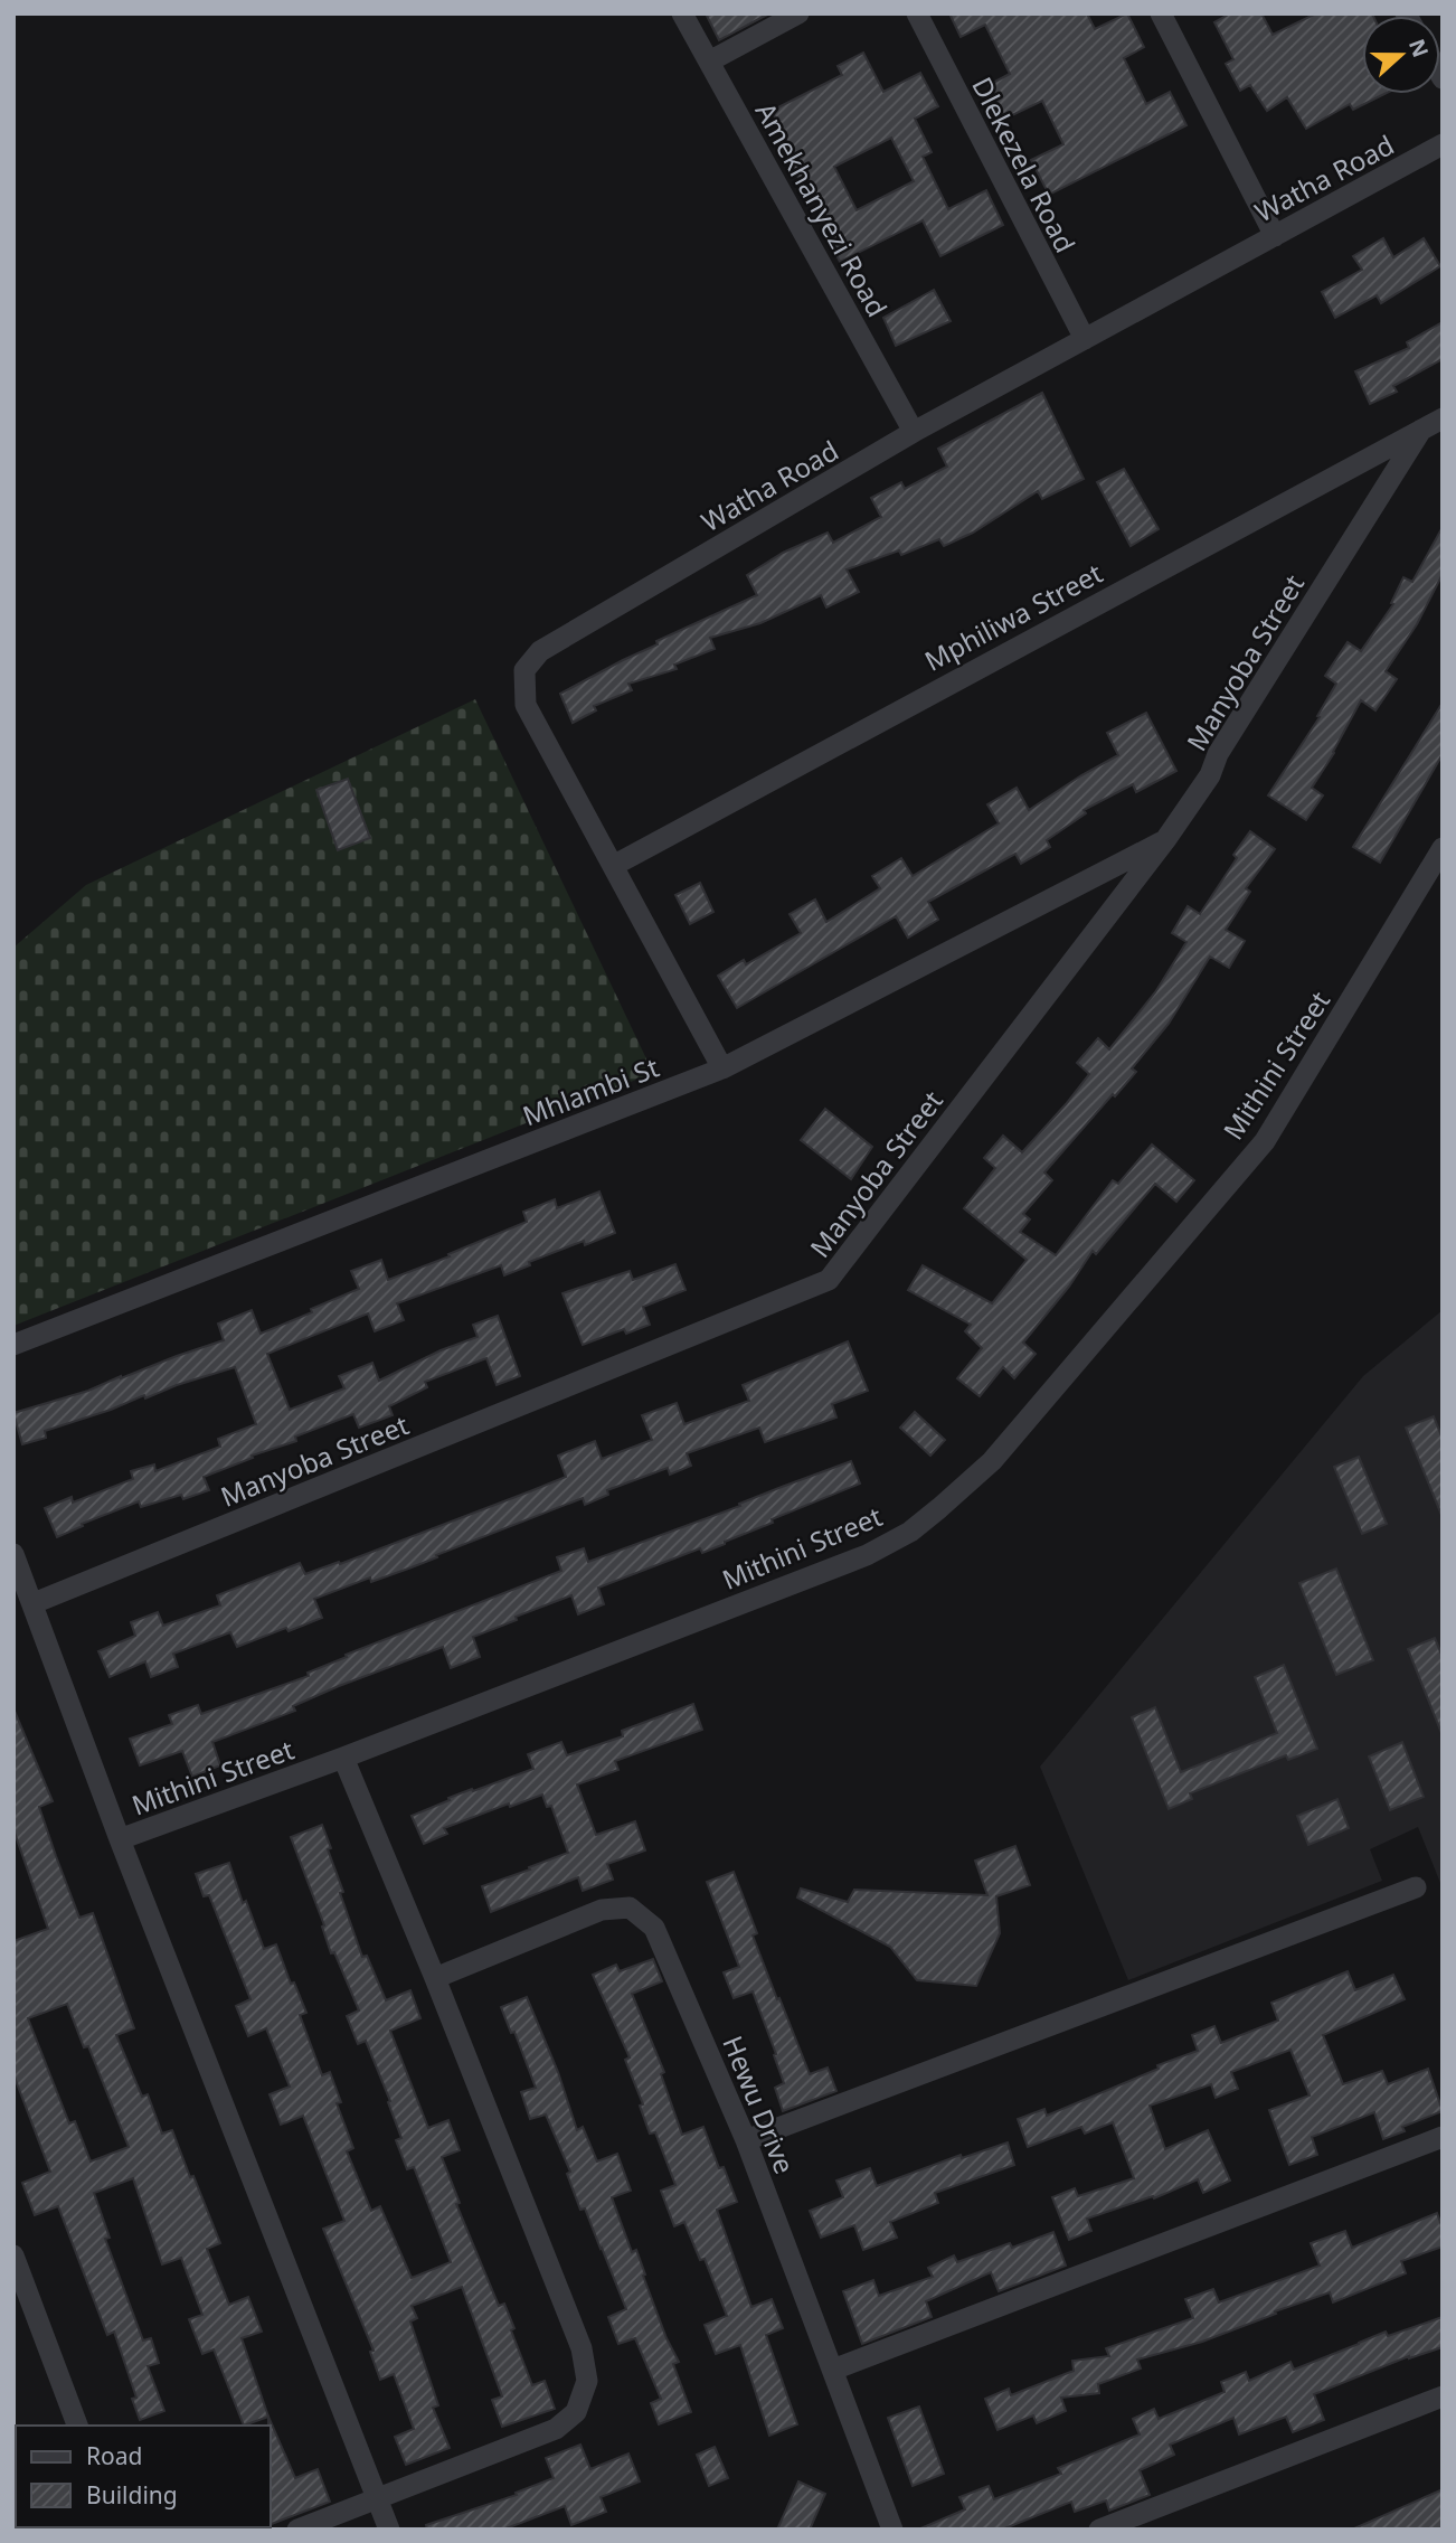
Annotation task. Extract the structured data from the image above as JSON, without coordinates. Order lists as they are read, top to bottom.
{
  "streets": {
    "street": [
      "Dlekezela Road",
      "Watha Road",
      "Amekhanyezi Road",
      "Mphiliwa Street",
      "Manyoba Street",
      "Mithini Street",
      "Mhlambi St",
      "Hewu Drive"
    ]
  },
  "crossings": [
    ["Dlekezela Road", "Watha Road"],
    ["Watha Road", "Amekhanyezi Road"],
    ["Watha Road", "Mphiliwa Street"],
    ["Watha Road", "Mhlambi St"],
    ["Mphiliwa Street", "Manyoba Street"],
    ["Manyoba Street", "Mhlambi St"]
  ],
  "legend": ["Road", "Building"],
  "north": "right"
}
